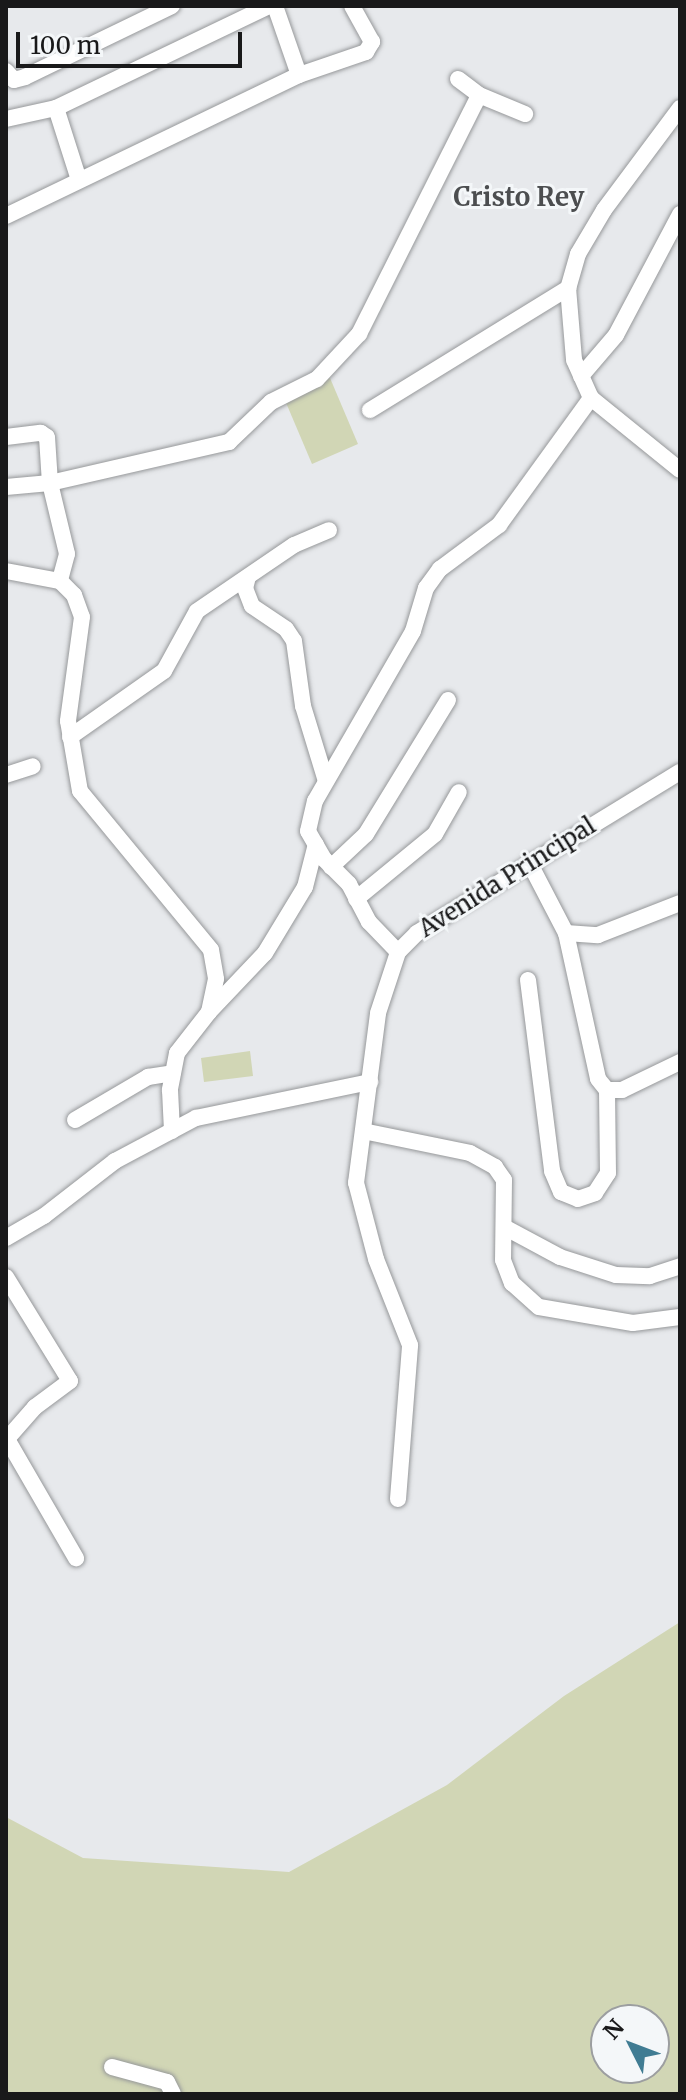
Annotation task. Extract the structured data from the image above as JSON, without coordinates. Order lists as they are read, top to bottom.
{
  "streets": {
    "street": ["Avenida Principal"]
  },
  "districts": ["Cristo Rey"],
  "scale_bar": "100 m",
  "north": "top left"
}
